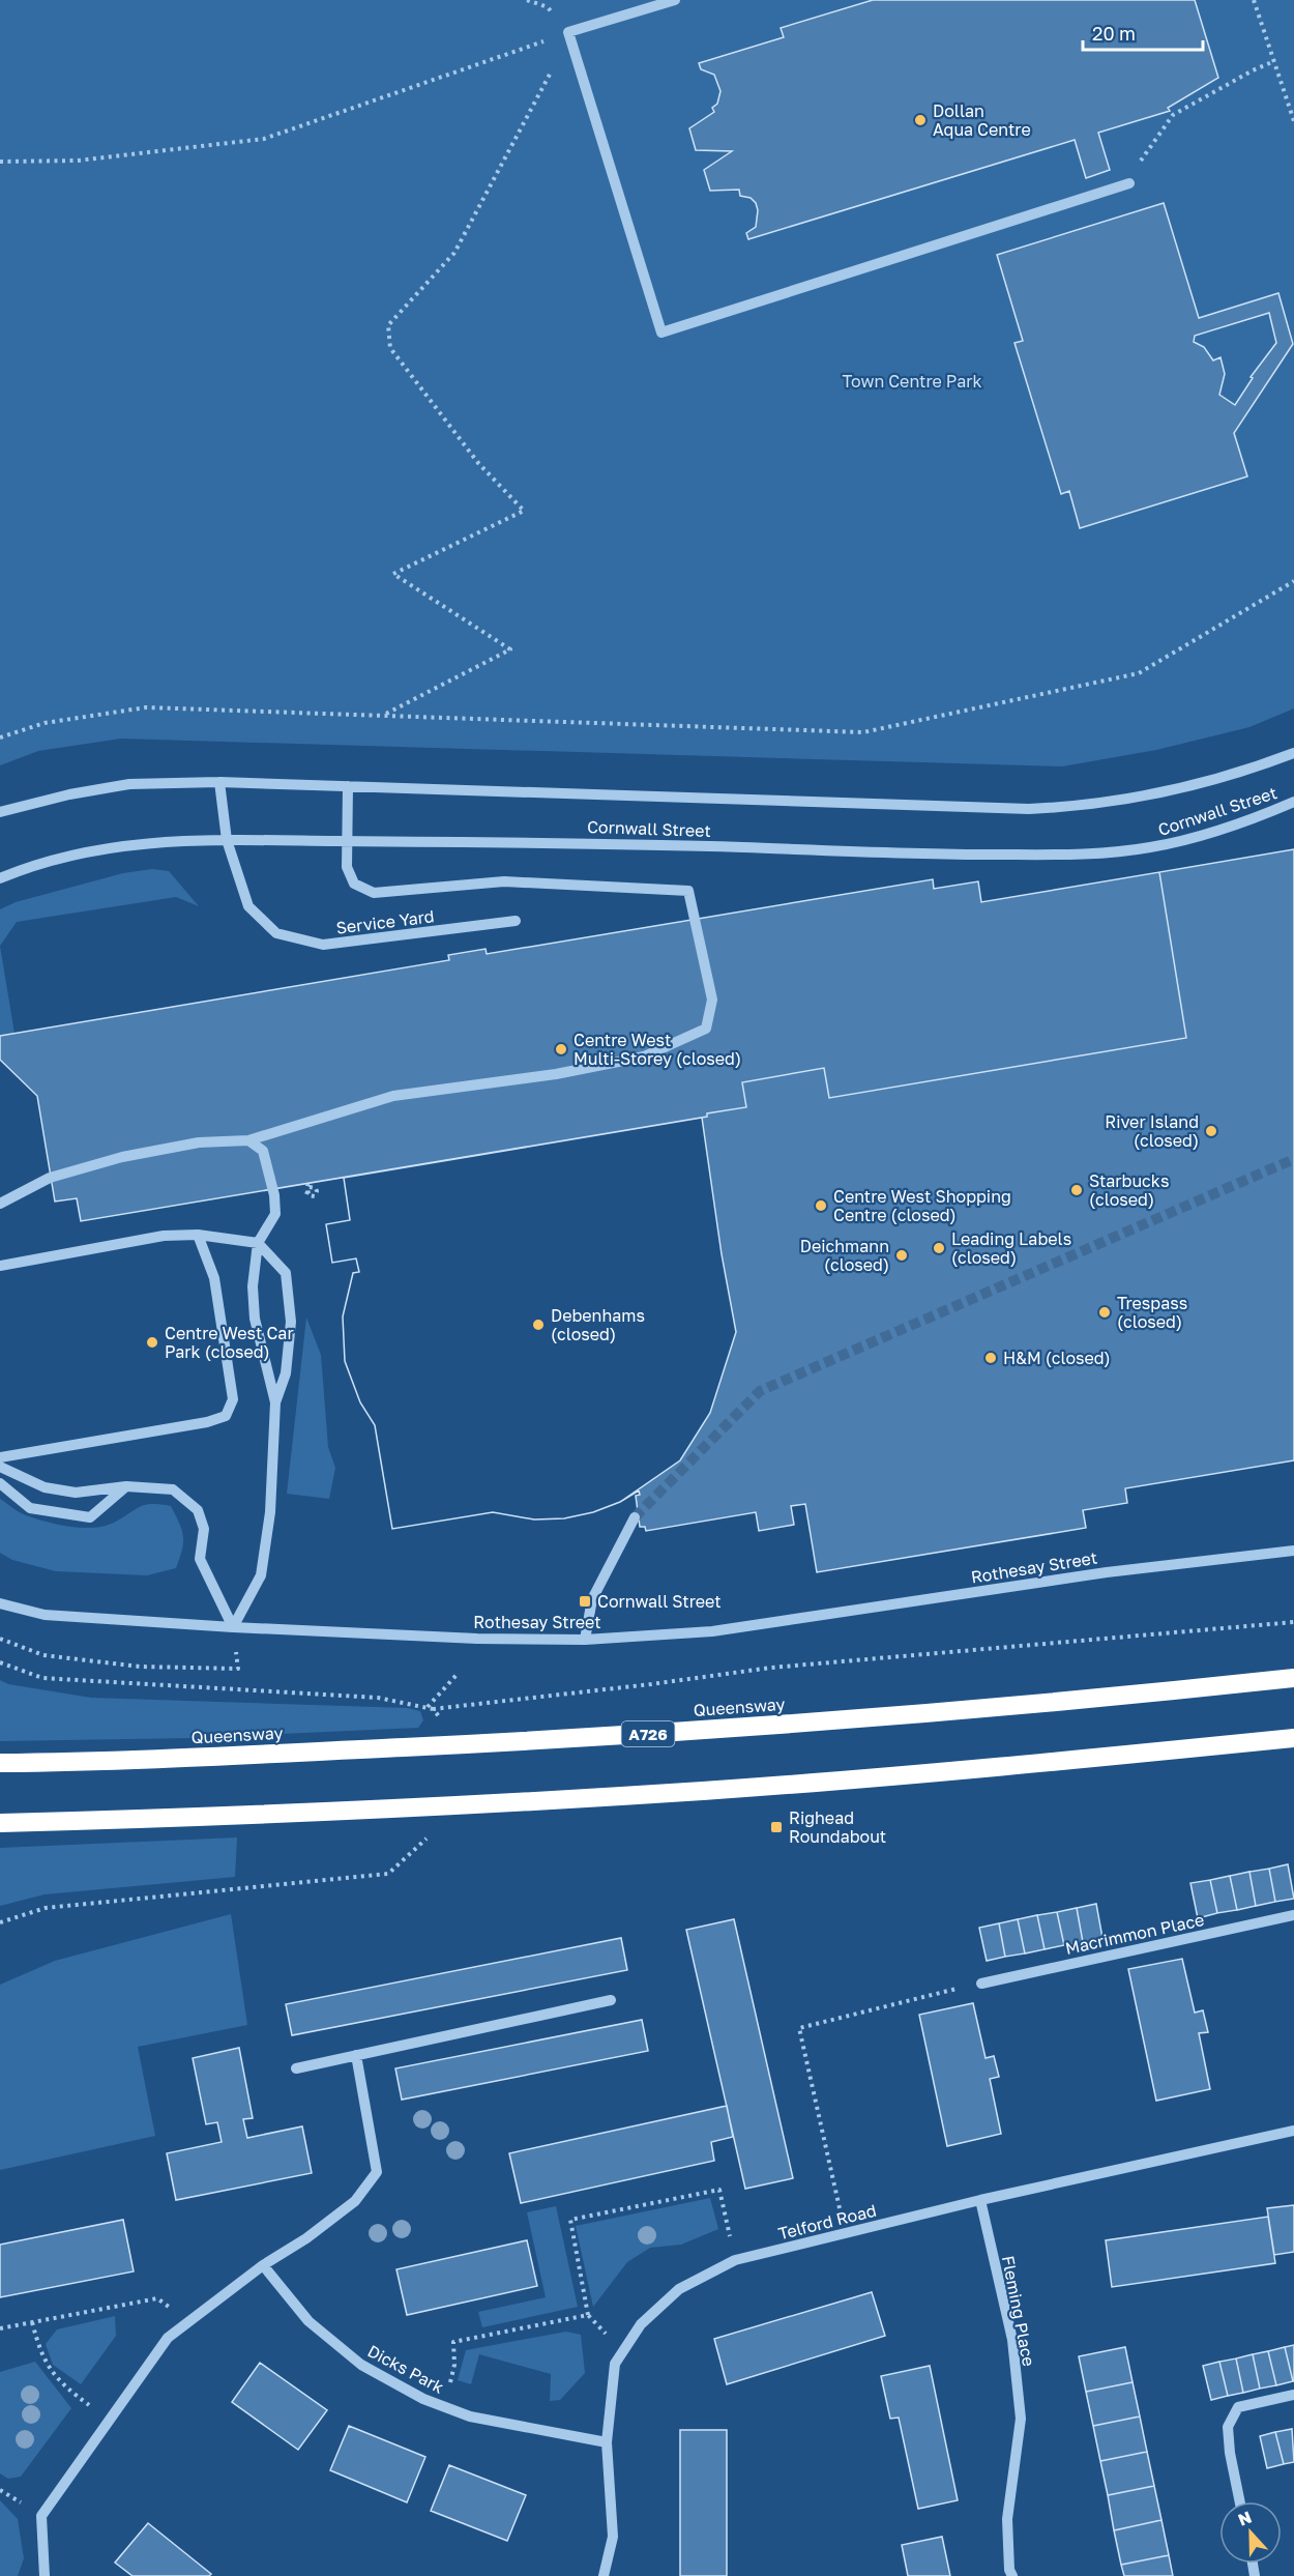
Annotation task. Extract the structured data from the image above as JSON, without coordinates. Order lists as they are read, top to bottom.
{
  "streets": {
    "highway": ["Queensway", "A726"],
    "street": [
      "Cornwall Street",
      "Service Yard",
      "Rothesay Street",
      "Macrimmon Place",
      "Telford Road",
      "Fleming Place",
      "Dicks Park"
    ]
  },
  "crossings": [
    ["Cornwall Street", "Service Yard"],
    ["Telford Road", "Fleming Place"],
    ["Telford Road", "Dicks Park"]
  ],
  "parks": ["Town Centre Park"],
  "places": {
    "other": [
      "Dollan Aqua Centre",
      "Centre West Multi-Storey (closed)",
      "River Island (closed)",
      "Starbucks (closed)",
      "Centre West Shopping Centre (closed)",
      "Leading Labels (closed)",
      "Deichmann (closed)",
      "Trespass (closed)",
      "Debenhams (closed)",
      "Centre West Car Park (closed)",
      "H&M (closed)"
    ],
    "transit": ["Cornwall Street", "Righead Roundabout"]
  },
  "scale_bar": "20 m",
  "north": "top"
}
